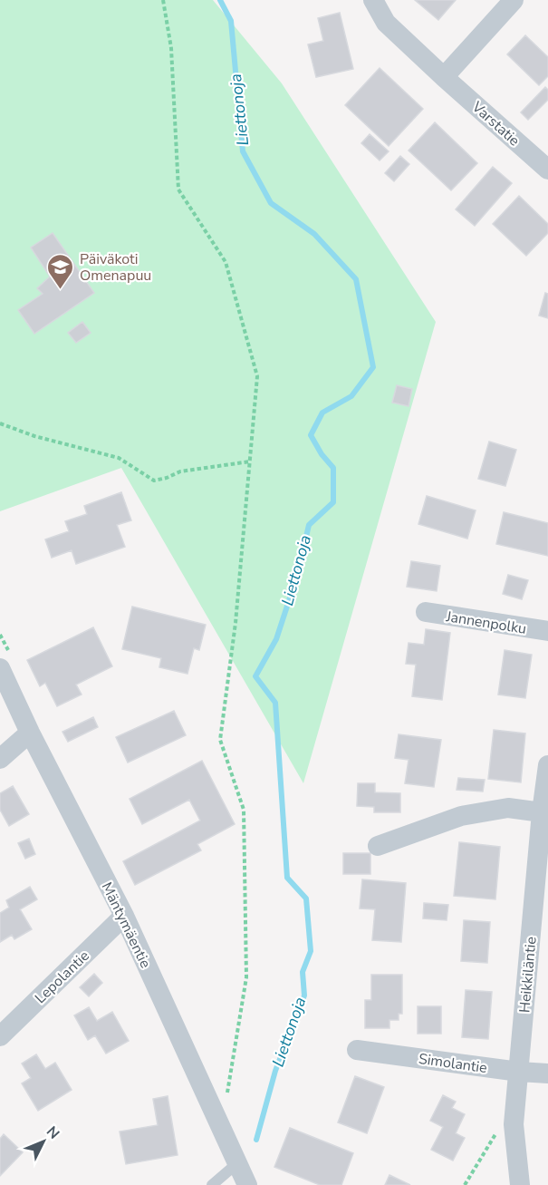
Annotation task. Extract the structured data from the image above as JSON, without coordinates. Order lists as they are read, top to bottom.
{
  "streets": {
    "street": [
      "Varstatie",
      "Jannenpolku",
      "Mäntymäentie",
      "Heikkiläntie",
      "Lepolantie",
      "Simolantie"
    ]
  },
  "crossings": [
    ["Mäntymäentie", "Lepolantie"],
    ["Heikkiläntie", "Simolantie"]
  ],
  "water": ["Liettonoja"],
  "places": {
    "school or university": ["Päiväkoti Omenapuu"]
  },
  "north": "top right"
}
